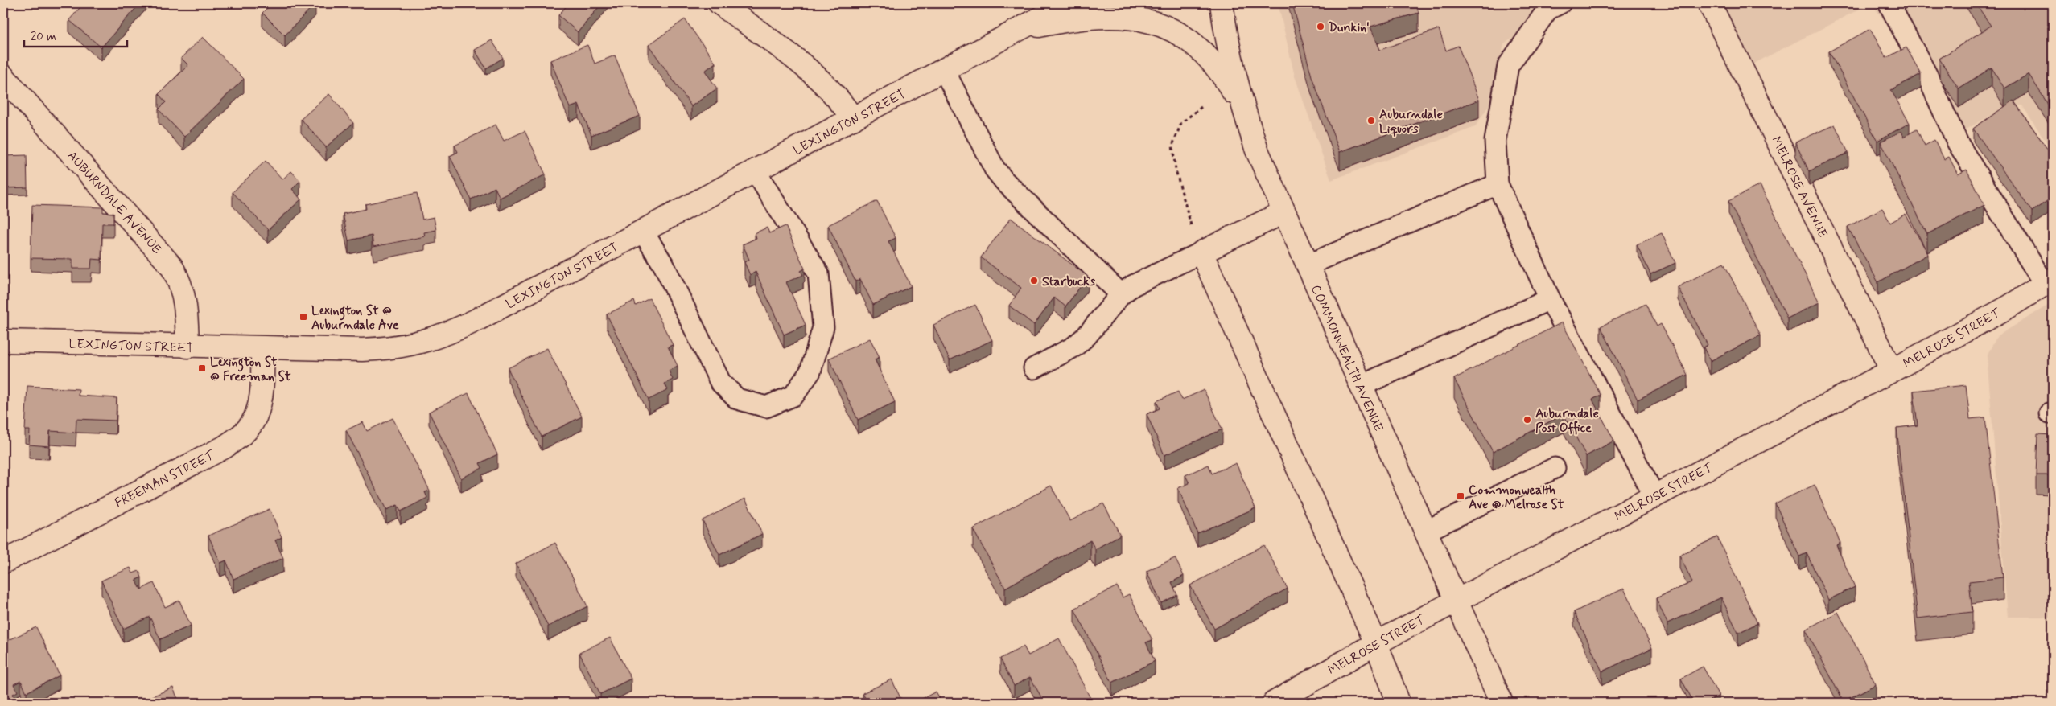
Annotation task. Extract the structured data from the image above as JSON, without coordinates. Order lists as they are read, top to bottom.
{
  "streets": {
    "street": [
      "LEXINGTON STREET",
      "MELROSE AVENUE",
      "AUBURNDALE AVENUE",
      "MELROSE STREET",
      "COMMONWEALTH AVENUE",
      "FREEMAN STREET"
    ]
  },
  "crossings": [
    ["LEXINGTON STREET", "AUBURNDALE AVENUE"],
    ["LEXINGTON STREET", "FREEMAN STREET"],
    ["MELROSE AVENUE", "MELROSE STREET"],
    ["MELROSE STREET", "COMMONWEALTH AVENUE"]
  ],
  "places": {
    "other": [
      "Dunkin'",
      "Auburndale Liquors",
      "Starbucks",
      "Auburndale Post Office"
    ],
    "transit": ["Lexington St @ Auburndale Ave", "Lexington St @ Freeman St", "Commonwealth Ave @ Melrose St"]
  },
  "scale_bar": "20 m"
}
